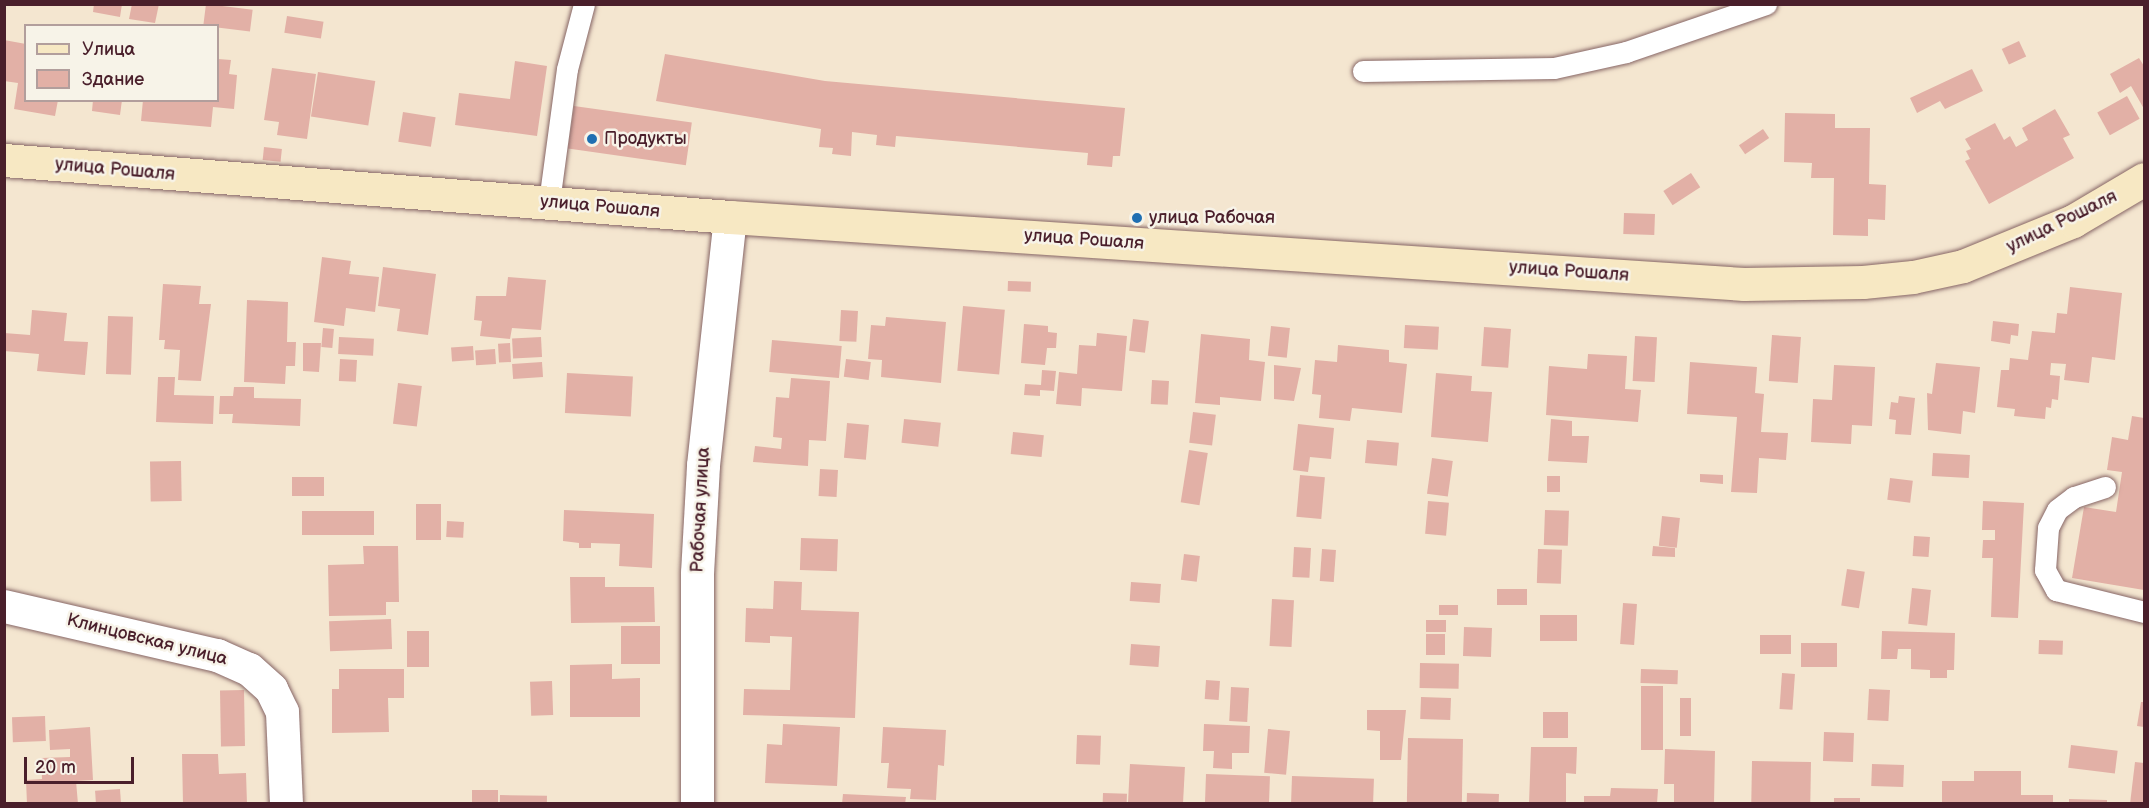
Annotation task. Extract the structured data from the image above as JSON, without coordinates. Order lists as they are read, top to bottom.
{
  "streets": {
    "main road": ["улица Рошаля"],
    "street": ["Рабочая улица", "Клинцовская улица"]
  },
  "crossings": [
    ["улица Рошаля", "Рабочая улица"]
  ],
  "places": ["Продукты", "улица Рабочая"],
  "legend": ["Улица", "Здание"],
  "scale_bar": "20 m"
}
